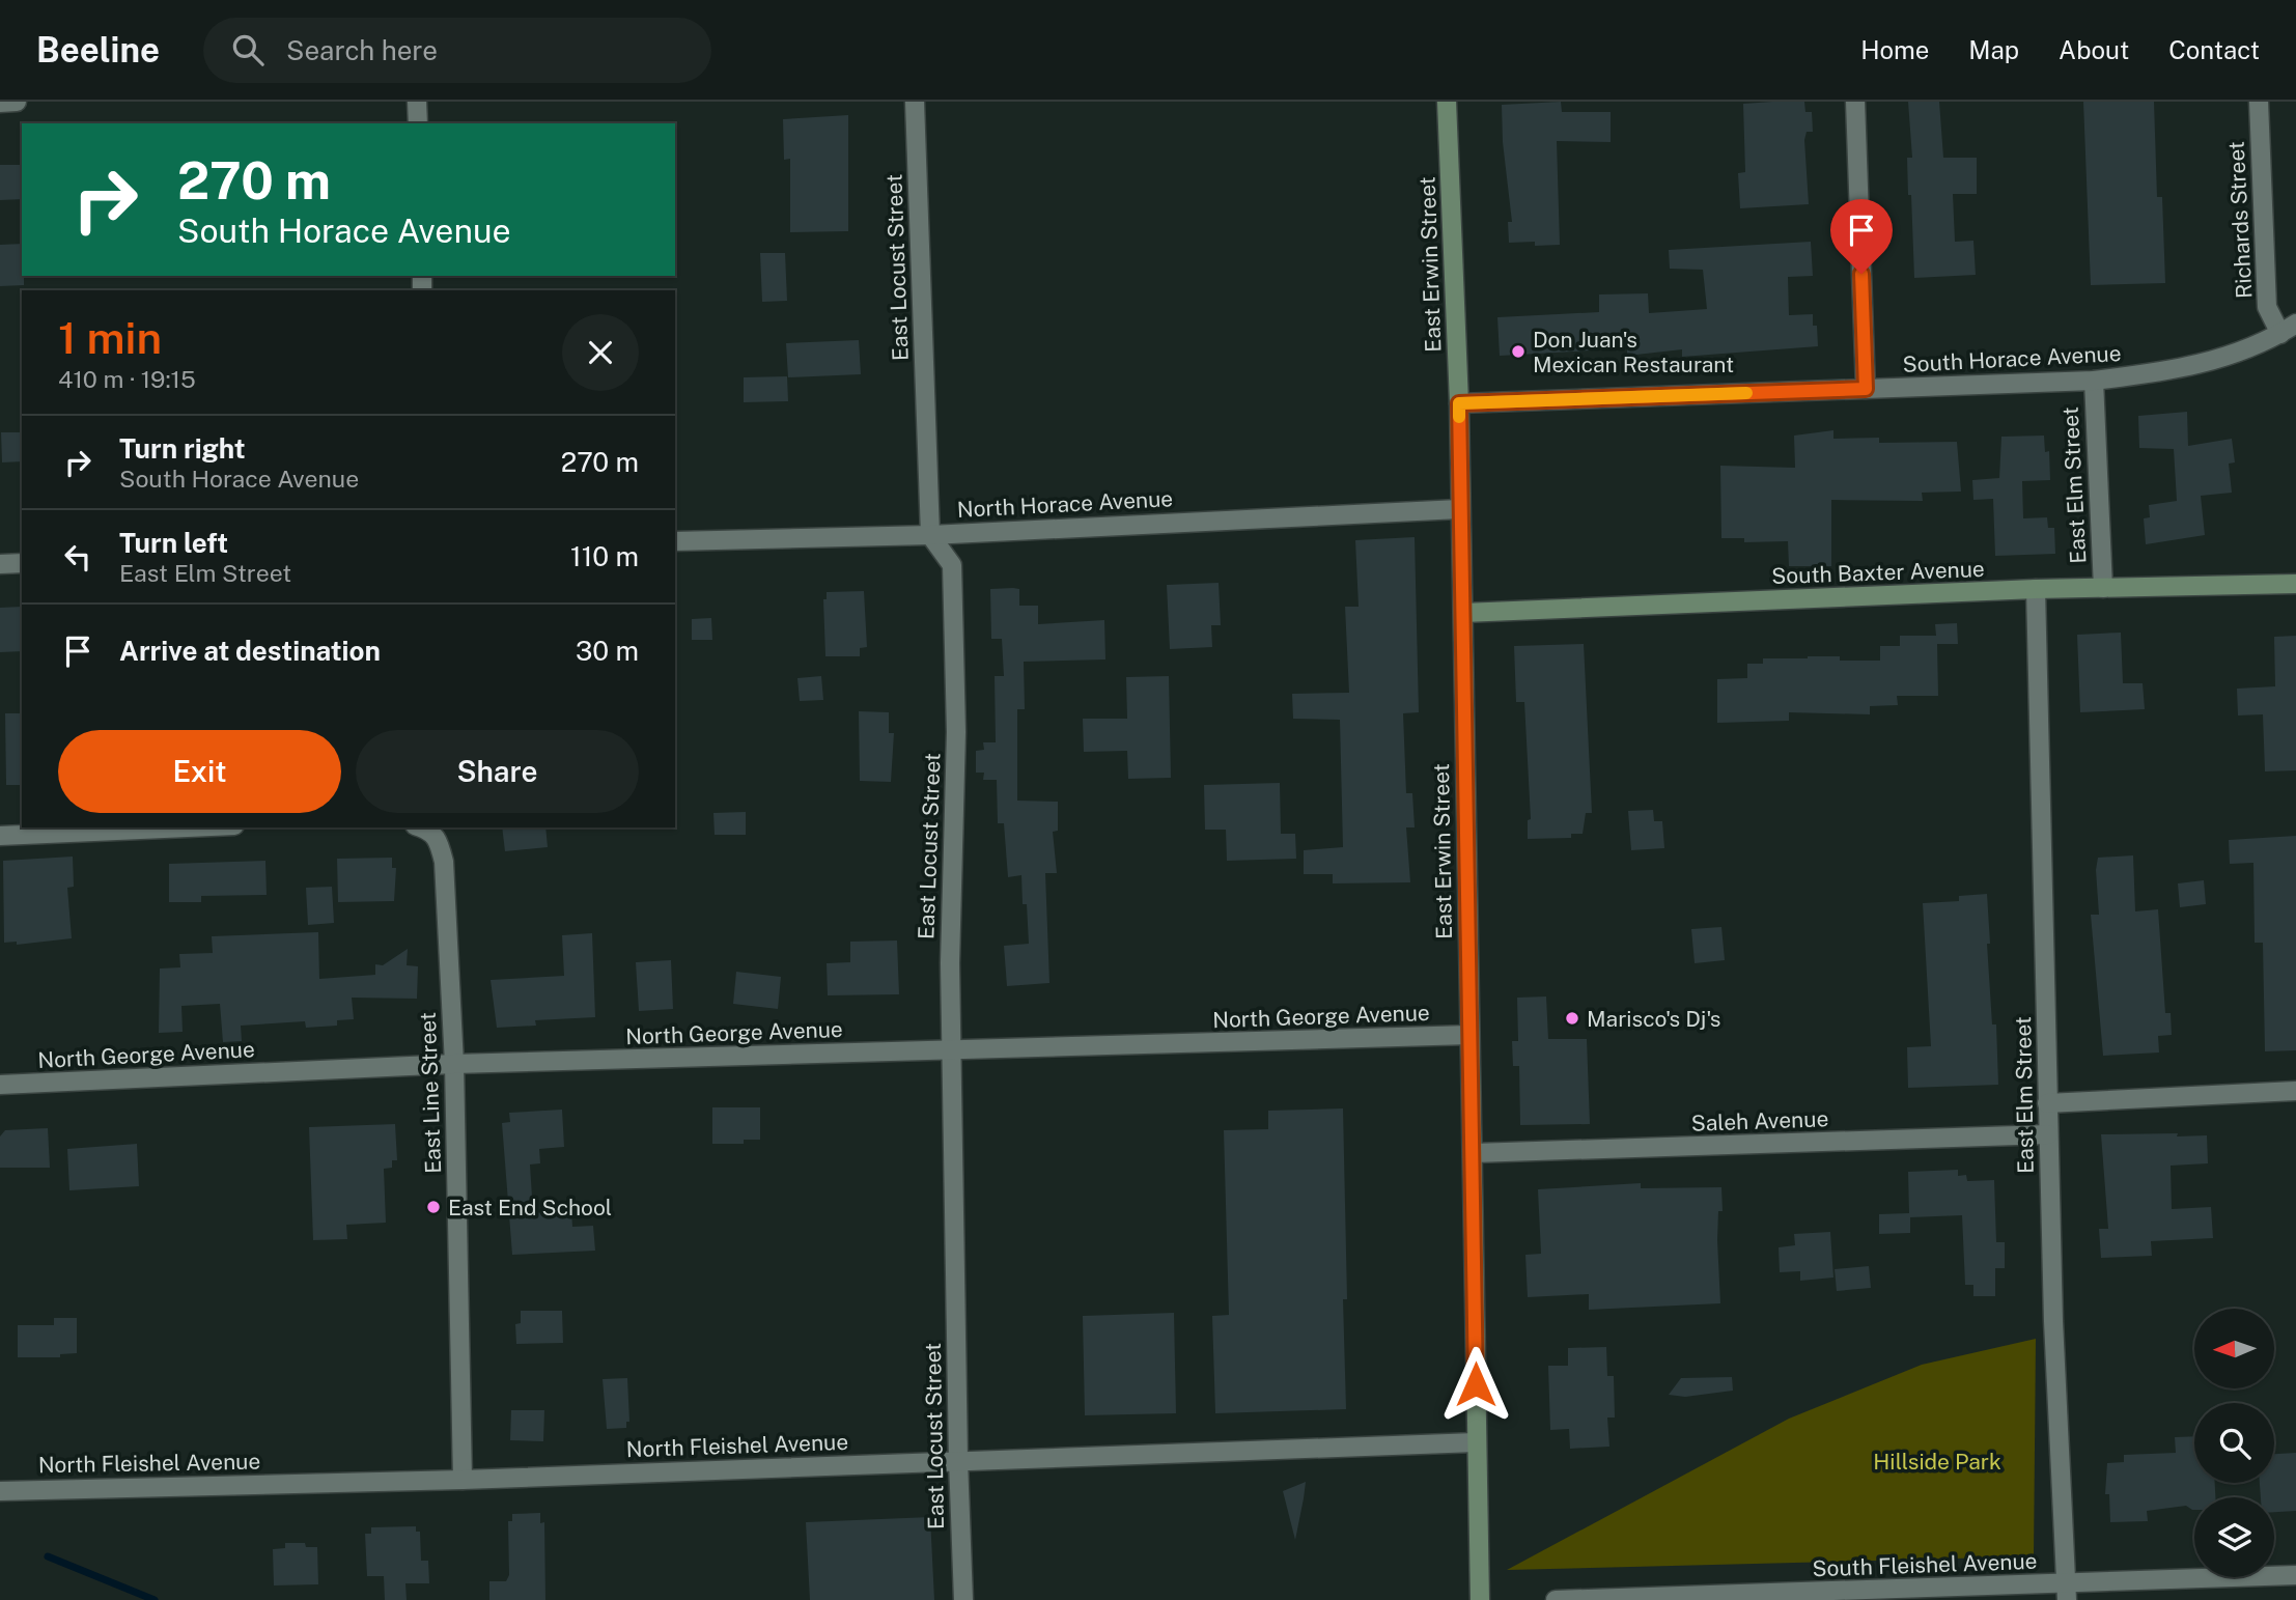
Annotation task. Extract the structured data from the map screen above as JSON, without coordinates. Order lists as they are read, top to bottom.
{
  "streets": {
    "main road": ["East Erwin Street", "South Baxter Avenue"],
    "street": [
      "Richards Street",
      "East Locust Street",
      "South Horace Avenue",
      "East Elm Street",
      "North Horace Avenue",
      "North George Avenue",
      "East Line Street",
      "Saleh Avenue",
      "North Fleishel Avenue",
      "South Fleishel Avenue"
    ]
  },
  "crossings": [
    ["Richards Street", "South Horace Avenue"],
    ["East Erwin Street", "South Horace Avenue"],
    ["East Erwin Street", "North Horace Avenue"],
    ["East Erwin Street", "South Baxter Avenue"],
    ["East Erwin Street", "North George Avenue"],
    ["East Erwin Street", "Saleh Avenue"],
    ["East Erwin Street", "North Fleishel Avenue"],
    ["East Locust Street", "North Horace Avenue"],
    ["East Locust Street", "North George Avenue"],
    ["East Locust Street", "North Fleishel Avenue"],
    ["South Horace Avenue", "East Elm Street"],
    ["East Elm Street", "South Baxter Avenue"],
    ["East Elm Street", "Saleh Avenue"],
    ["East Elm Street", "South Fleishel Avenue"],
    ["North George Avenue", "East Line Street"],
    ["East Line Street", "North Fleishel Avenue"]
  ],
  "parks": ["Hillside Park"],
  "places": ["Don Juan's Mexican Restaurant", "Marisco's Dj's", "East End School"],
  "north": "left",
  "page": {
    "header": "Beeline",
    "search": "Search here",
    "nav": [
      "Home",
      "Map",
      "About",
      "Contact"
    ],
    "turn": ["270 m", "South Horace Avenue"],
    "heading": ["1 min", "410 m · 19:15"],
    "list": [
      {
        "name": "Turn right",
        "note": "South Horace Avenue",
        "value": "270 m"
      },
      {
        "name": "Turn left",
        "note": "East Elm Street",
        "value": "110 m"
      },
      {
        "name": "Arrive at destination",
        "value": "30 m"
      }
    ],
    "buttons": ["Exit", "Share"]
  }
}
